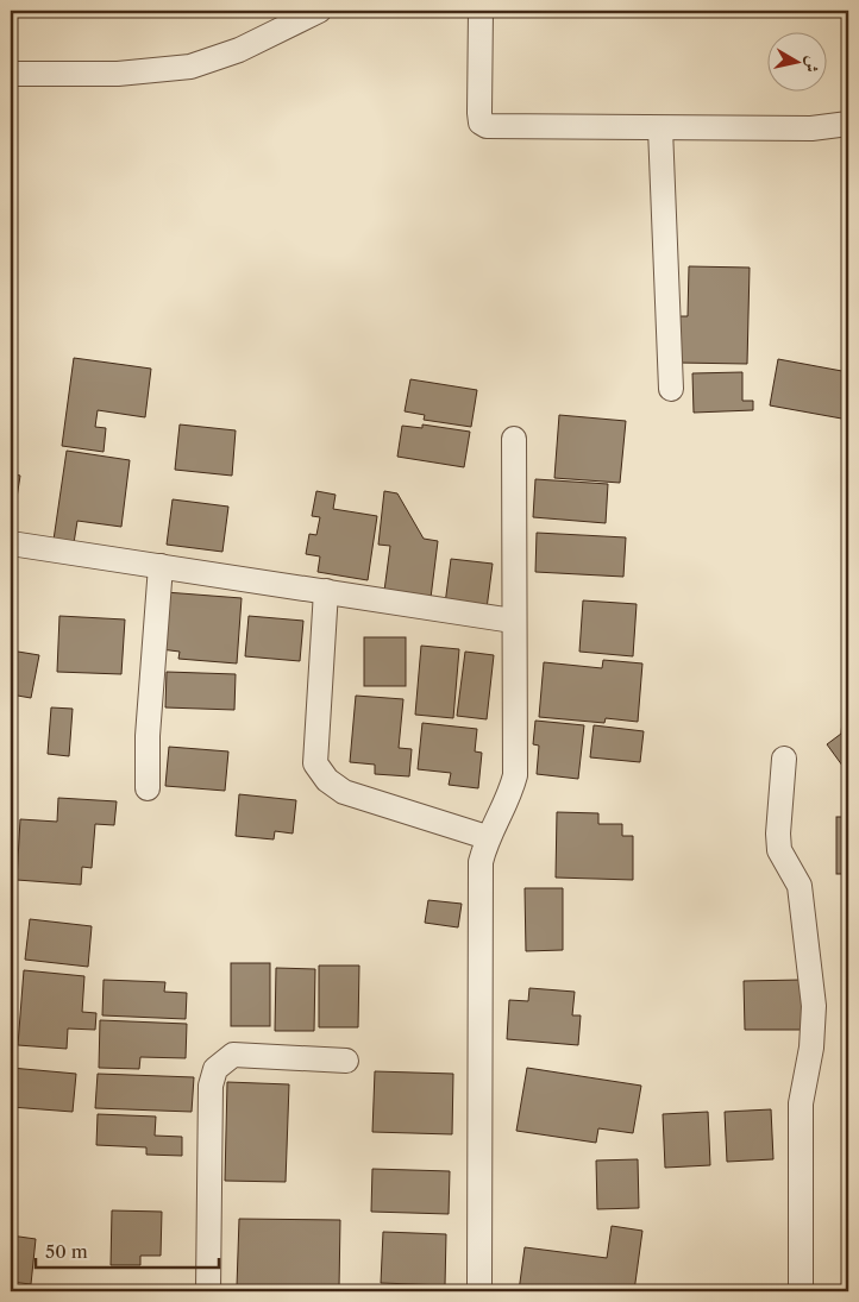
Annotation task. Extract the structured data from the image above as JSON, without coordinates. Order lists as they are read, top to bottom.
{
  "scale_bar": "50 m",
  "north": "right"
}
